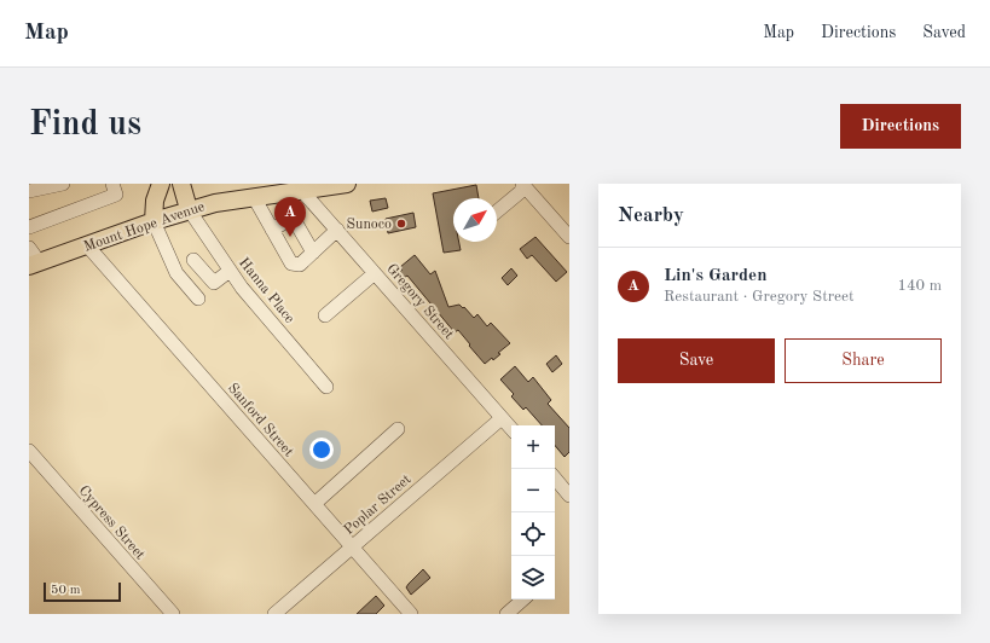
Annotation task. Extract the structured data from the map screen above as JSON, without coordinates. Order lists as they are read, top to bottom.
{
  "streets": {
    "main road": ["Mount Hope Avenue"],
    "street": [
      "Hanna Place",
      "Gregory Street",
      "Sanford Street",
      "Poplar Street",
      "Cypress Street"
    ]
  },
  "crossings": [
    ["Mount Hope Avenue", "Hanna Place"],
    ["Mount Hope Avenue", "Gregory Street"],
    ["Mount Hope Avenue", "Sanford Street"],
    ["Gregory Street", "Poplar Street"],
    ["Sanford Street", "Poplar Street"]
  ],
  "places": ["Sunoco"],
  "scale_bar": "50 m",
  "north": "top right",
  "page": {
    "header": "Map",
    "nav": ["Map", "Directions", "Saved"],
    "buttons": [
      "Directions",
      ["Save", "Share"]
    ],
    "title": "Find us",
    "heading": "Nearby",
    "pins": "A",
    "list": [
      {
        "mark": "A",
        "name": "Lin's Garden",
        "note": "Restaurant · Gregory Street",
        "value": "140 m"
      }
    ],
    "map_buttons": ["+", "−"],
    "scale": "50 m"
  }
}
